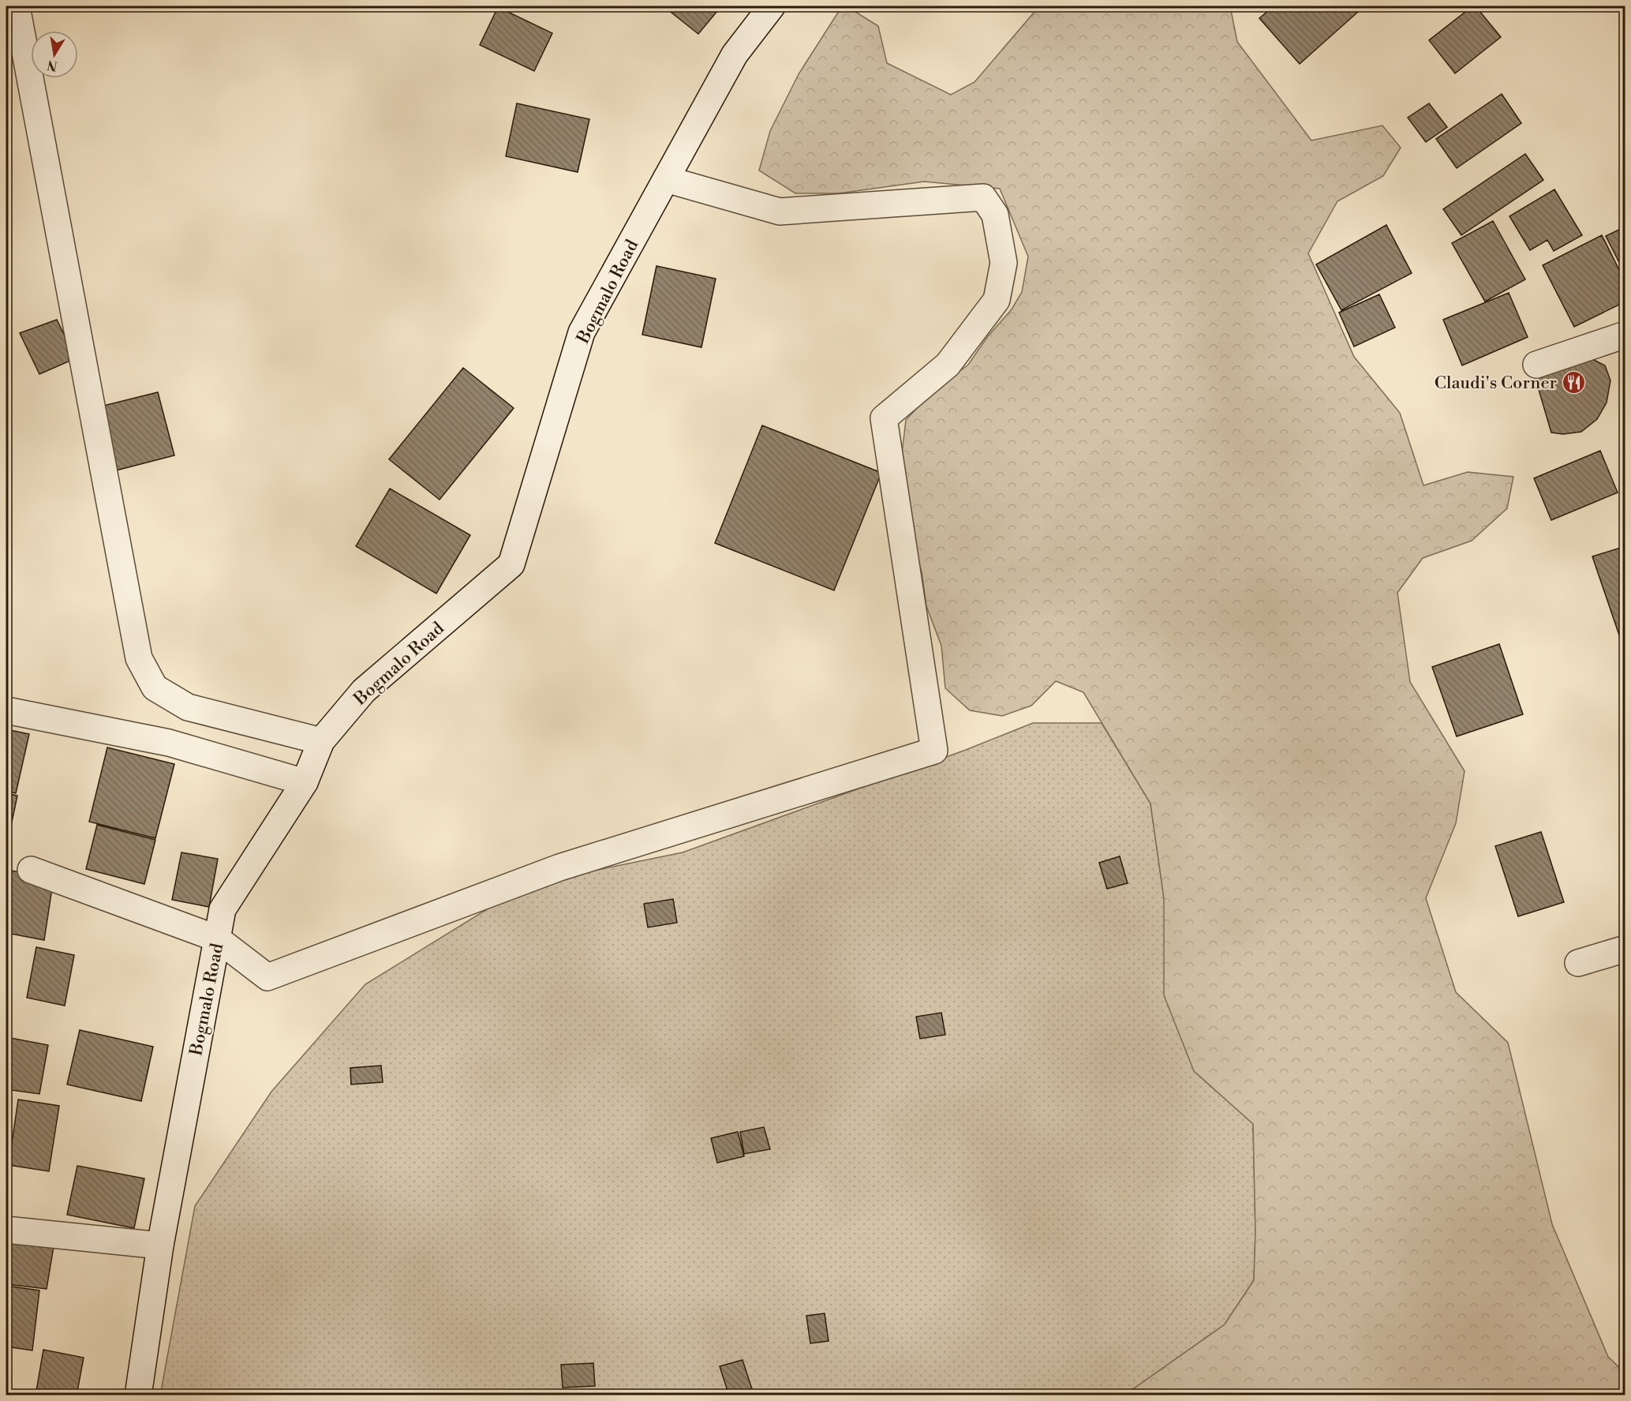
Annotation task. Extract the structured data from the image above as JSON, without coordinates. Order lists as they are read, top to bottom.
{
  "streets": {
    "street": ["Bogmalo Road"]
  },
  "places": {
    "restaurant": ["Claudi's Corner"]
  },
  "north": "bottom"
}
